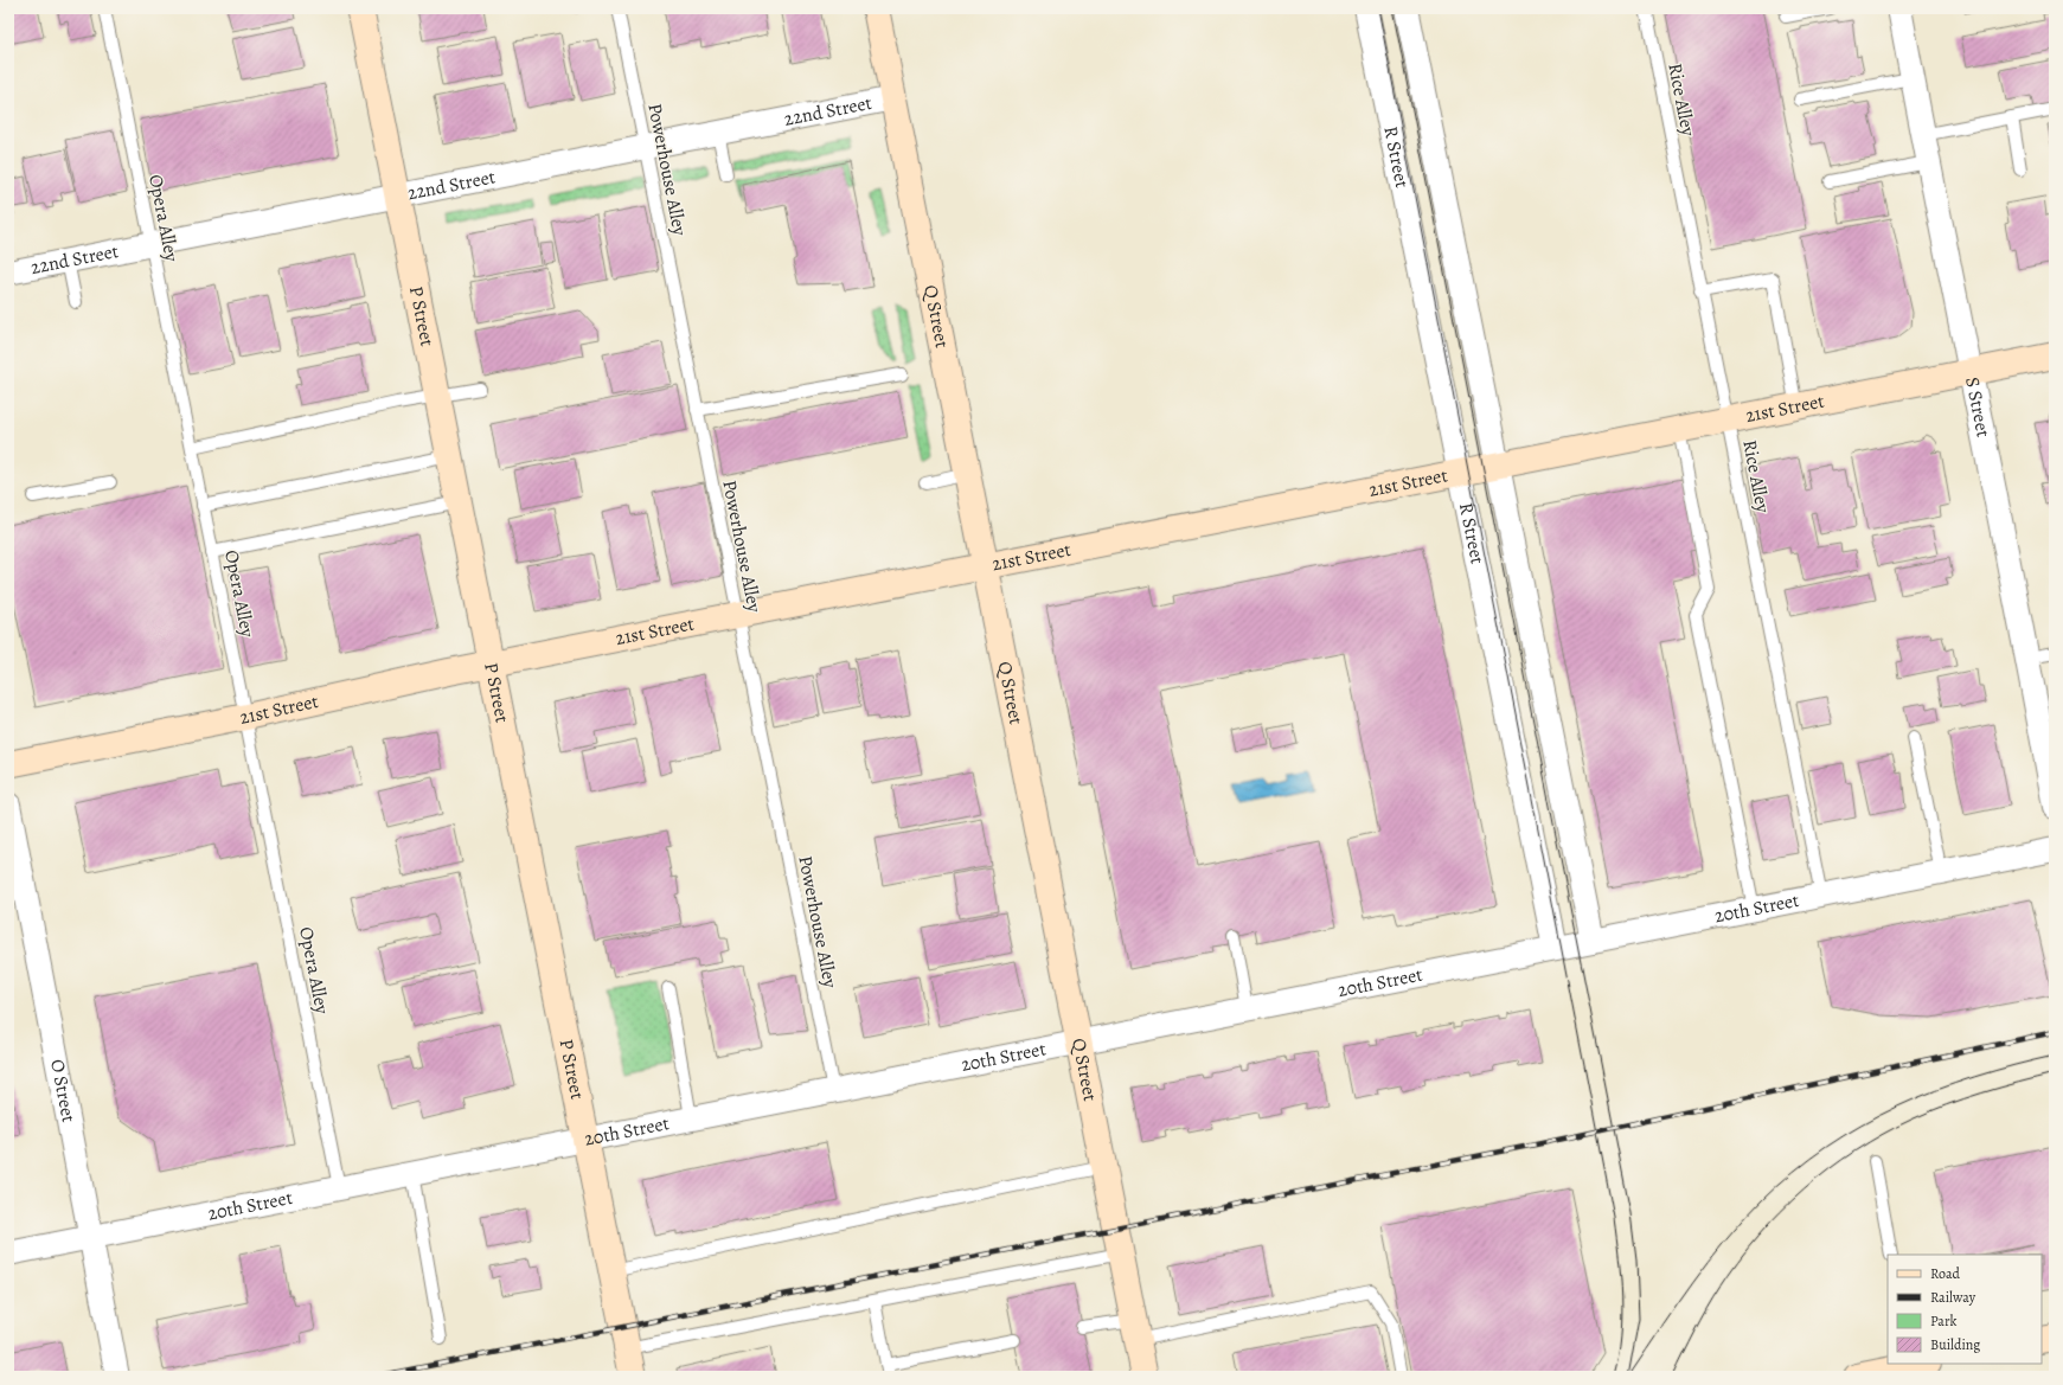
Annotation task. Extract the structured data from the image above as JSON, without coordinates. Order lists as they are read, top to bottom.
{
  "streets": {
    "main road": ["Q Street", "P Street", "21st Street"],
    "street": [
      "22nd Street",
      "R Street",
      "S Street",
      "20th Street",
      "O Street"
    ],
    "lane": ["Rice Alley", "Powerhouse Alley", "Opera Alley"]
  },
  "crossings": [
    ["Rice Alley", "21st Street"],
    ["Rice Alley", "20th Street"],
    ["22nd Street", "Powerhouse Alley"],
    ["22nd Street", "Opera Alley"],
    ["22nd Street", "Q Street"],
    ["22nd Street", "P Street"],
    ["R Street", "21st Street"],
    ["R Street", "20th Street"],
    ["Powerhouse Alley", "21st Street"],
    ["Powerhouse Alley", "20th Street"],
    ["Opera Alley", "21st Street"],
    ["Opera Alley", "20th Street"],
    ["Q Street", "21st Street"],
    ["Q Street", "20th Street"],
    ["P Street", "21st Street"],
    ["P Street", "20th Street"],
    ["S Street", "21st Street"],
    ["20th Street", "O Street"]
  ],
  "legend": [
    "Road",
    "Railway",
    "Park",
    "Building"
  ]
}
